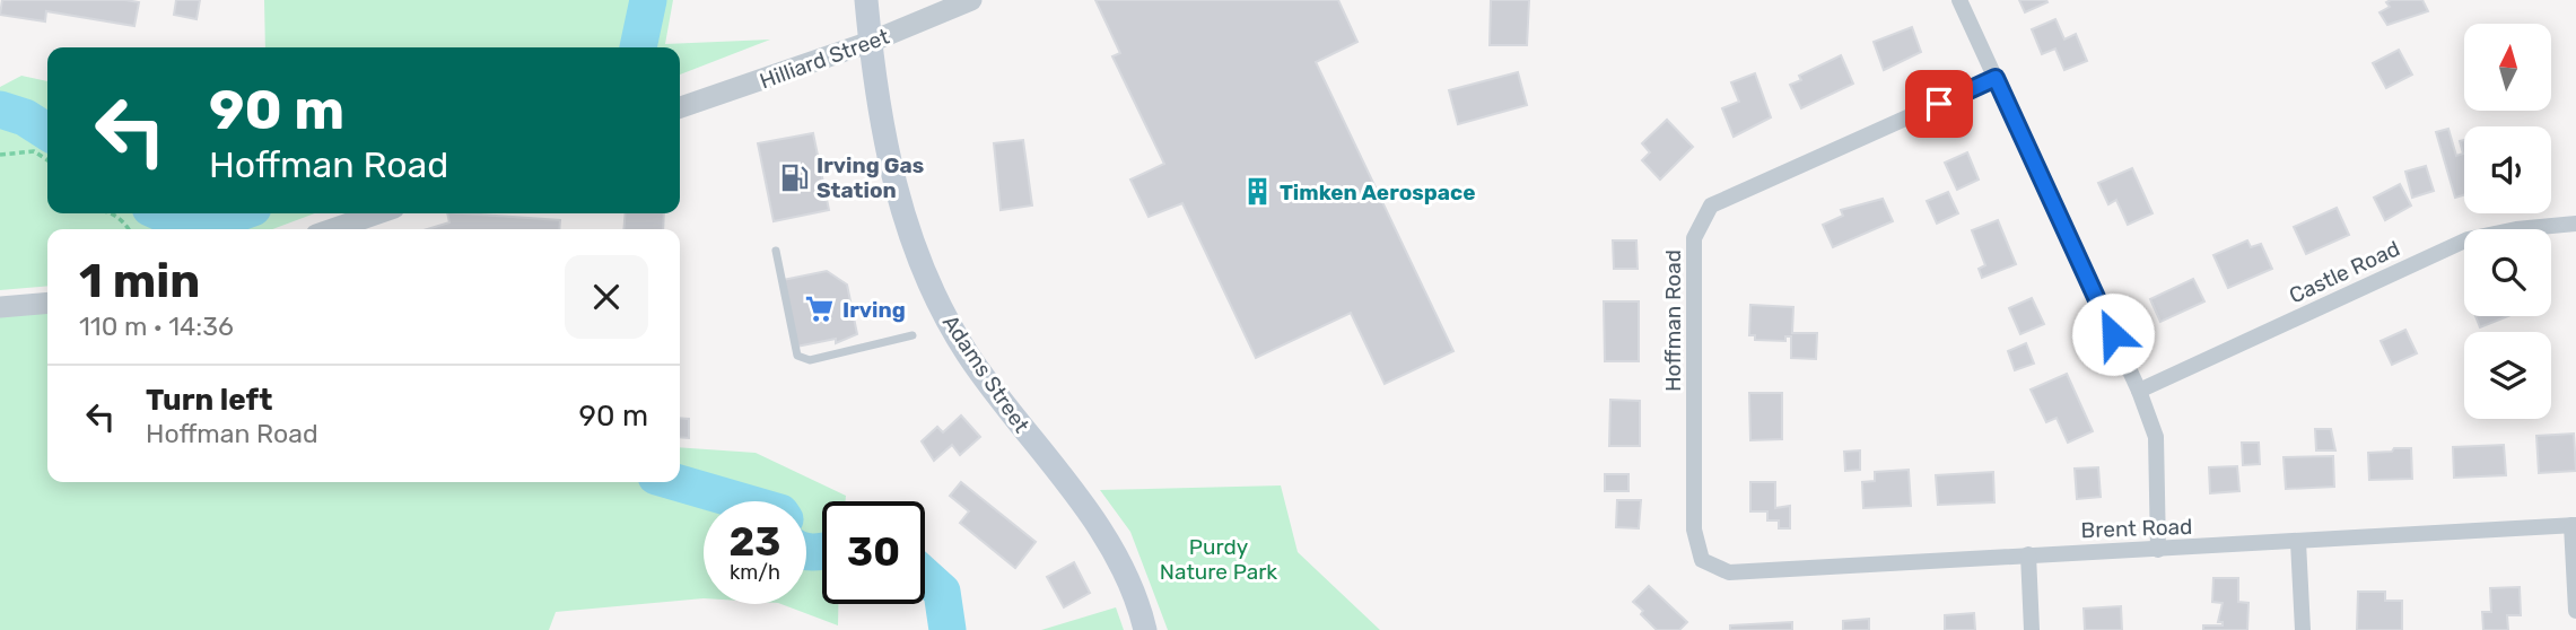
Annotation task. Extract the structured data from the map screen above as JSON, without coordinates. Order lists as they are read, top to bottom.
{
  "streets": {
    "main road": ["Adams Street"],
    "street": [
      "Hilliard Street",
      "Castle Road",
      "Hoffman Road",
      "Brent Road"
    ]
  },
  "crossings": [
    ["Hilliard Street", "Adams Street"],
    ["Hoffman Road", "Brent Road"]
  ],
  "parks": ["Purdy Nature Park"],
  "places": {
    "fuel station": ["Irving Gas Station"],
    "building": ["Timken Aerospace"],
    "supermarket": ["Irving"]
  },
  "north": "top",
  "page": {
    "turn": ["90 m", "Hoffman Road"],
    "heading": ["1 min", "110 m · 14:36"],
    "list": [
      {
        "name": "Turn left",
        "note": "Hoffman Road",
        "value": "90 m"
      }
    ],
    "speed": "23 km/h",
    "limit": "30"
  }
}
